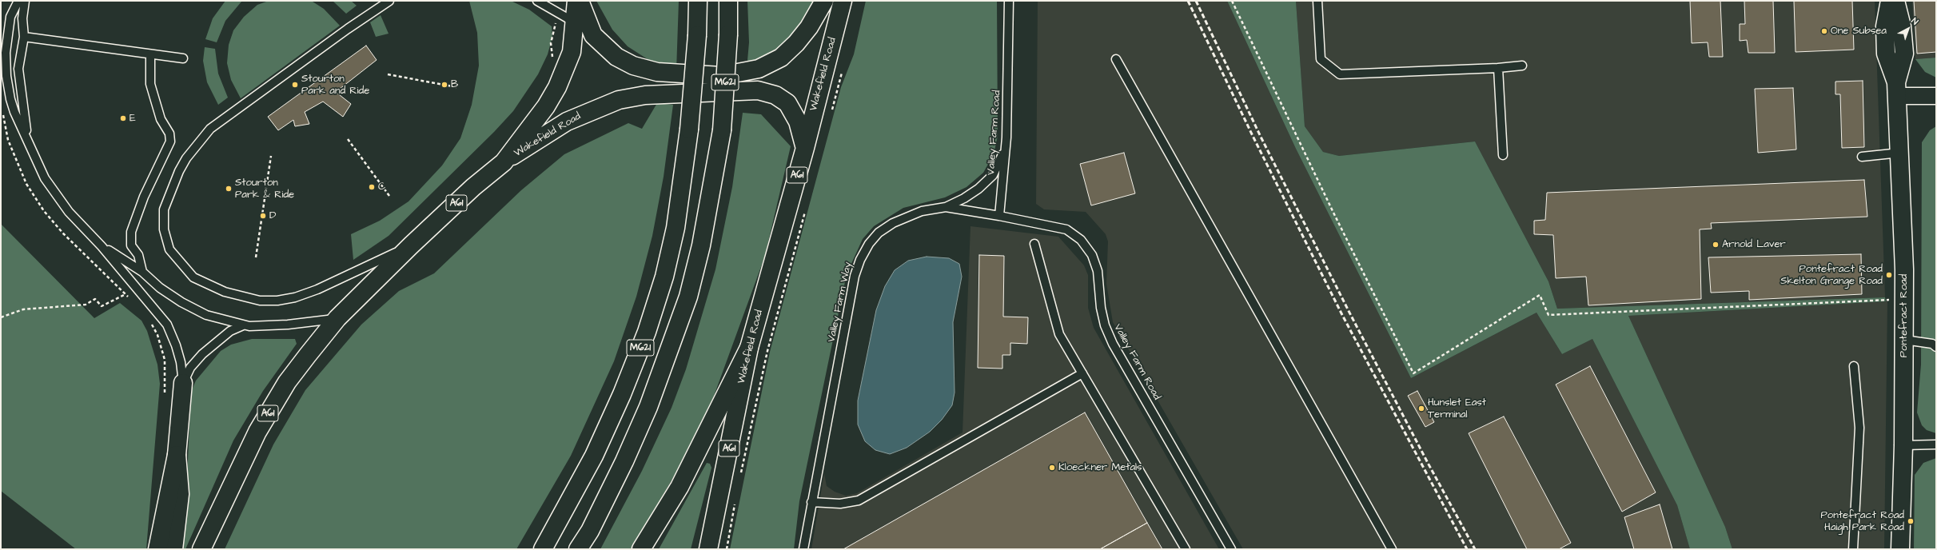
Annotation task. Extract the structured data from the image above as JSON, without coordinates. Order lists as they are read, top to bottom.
{
  "streets": {
    "main road": [
      "Wakefield Road",
      "M621",
      "A61",
      "Pontefract Road"
    ],
    "lane": ["Valley Farm Road", "Valley Farm Way"]
  },
  "crossings": [
    ["Wakefield Road", "A61"],
    ["Valley Farm Road", "Valley Farm Way"]
  ],
  "places": [
    "One Subsea",
    "Stourton Park and Ride",
    "B",
    "E",
    "C",
    "Stourton Park & Ride",
    "D",
    "Arnold Laver",
    "Pontefract Road Skelton Grange Road",
    "Hunslet East Terminal",
    "Kloeckner Metals",
    "Pontefract Road Haigh Park Road"
  ],
  "north": "top right"
}
